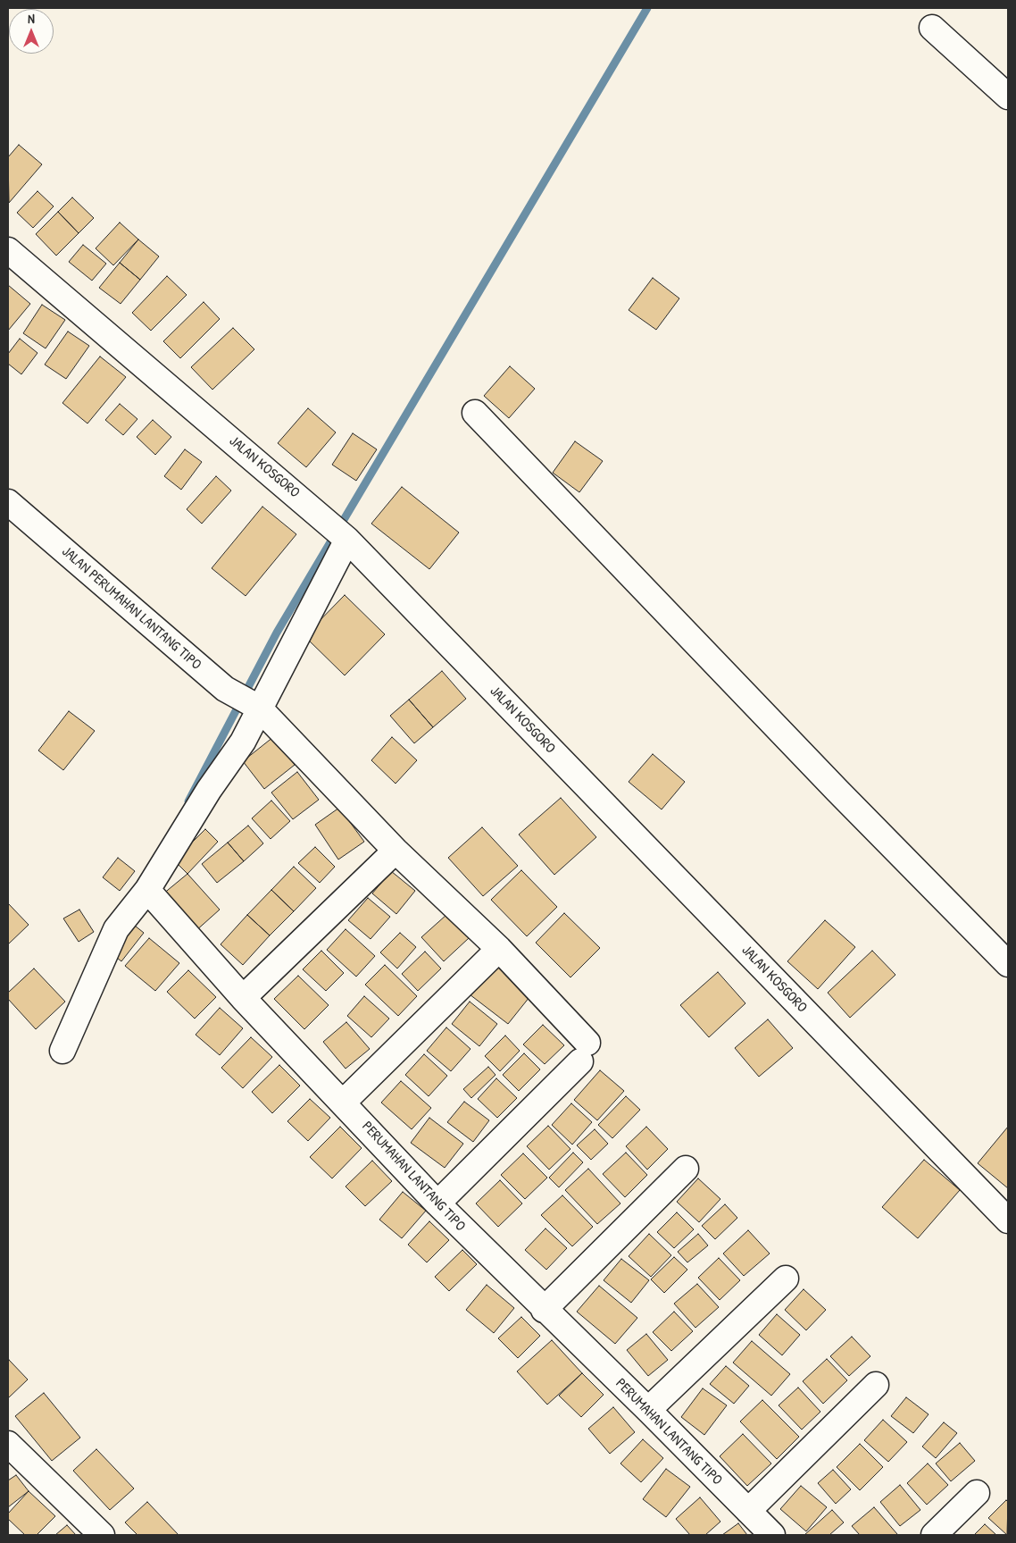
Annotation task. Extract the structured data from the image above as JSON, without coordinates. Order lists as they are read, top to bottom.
{
  "streets": {
    "street": ["JALAN KOSGORO", "JALAN PERUMAHAN LANTANG TIPO", "PERUMAHAN LANTANG TIPO"]
  },
  "crossings": [
    ["JALAN PERUMAHAN LANTANG TIPO", "PERUMAHAN LANTANG TIPO"]
  ],
  "north": "top"
}
